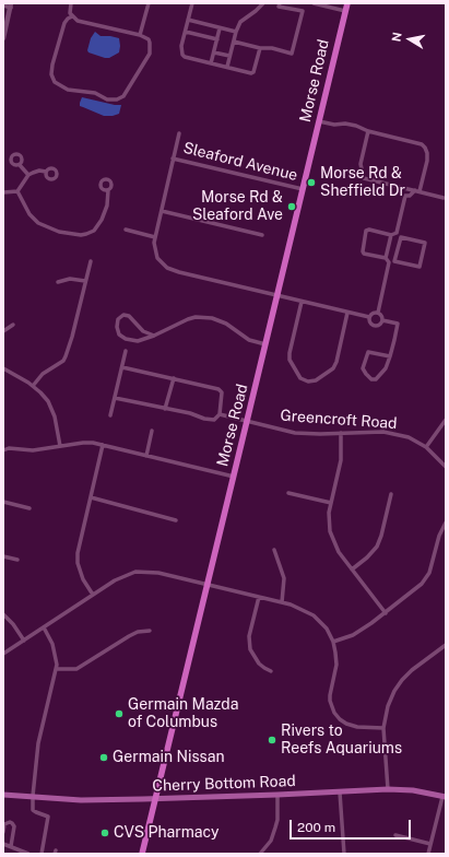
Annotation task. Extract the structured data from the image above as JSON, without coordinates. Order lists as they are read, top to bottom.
{
  "streets": {
    "main road": ["Morse Road", "Cherry Bottom Road"],
    "street": ["Sleaford Avenue", "Greencroft Road"]
  },
  "crossings": [
    ["Morse Road", "Sleaford Avenue"],
    ["Morse Road", "Greencroft Road"],
    ["Morse Road", "Cherry Bottom Road"]
  ],
  "places": [
    "Morse Rd & Sheffield Dr",
    "Morse Rd & Sleaford Ave",
    "Germain Mazda of Columbus",
    "Rivers to Reefs Aquariums",
    "Germain Nissan",
    "CVS Pharmacy"
  ],
  "scale_bar": "200 m",
  "north": "left"
}
